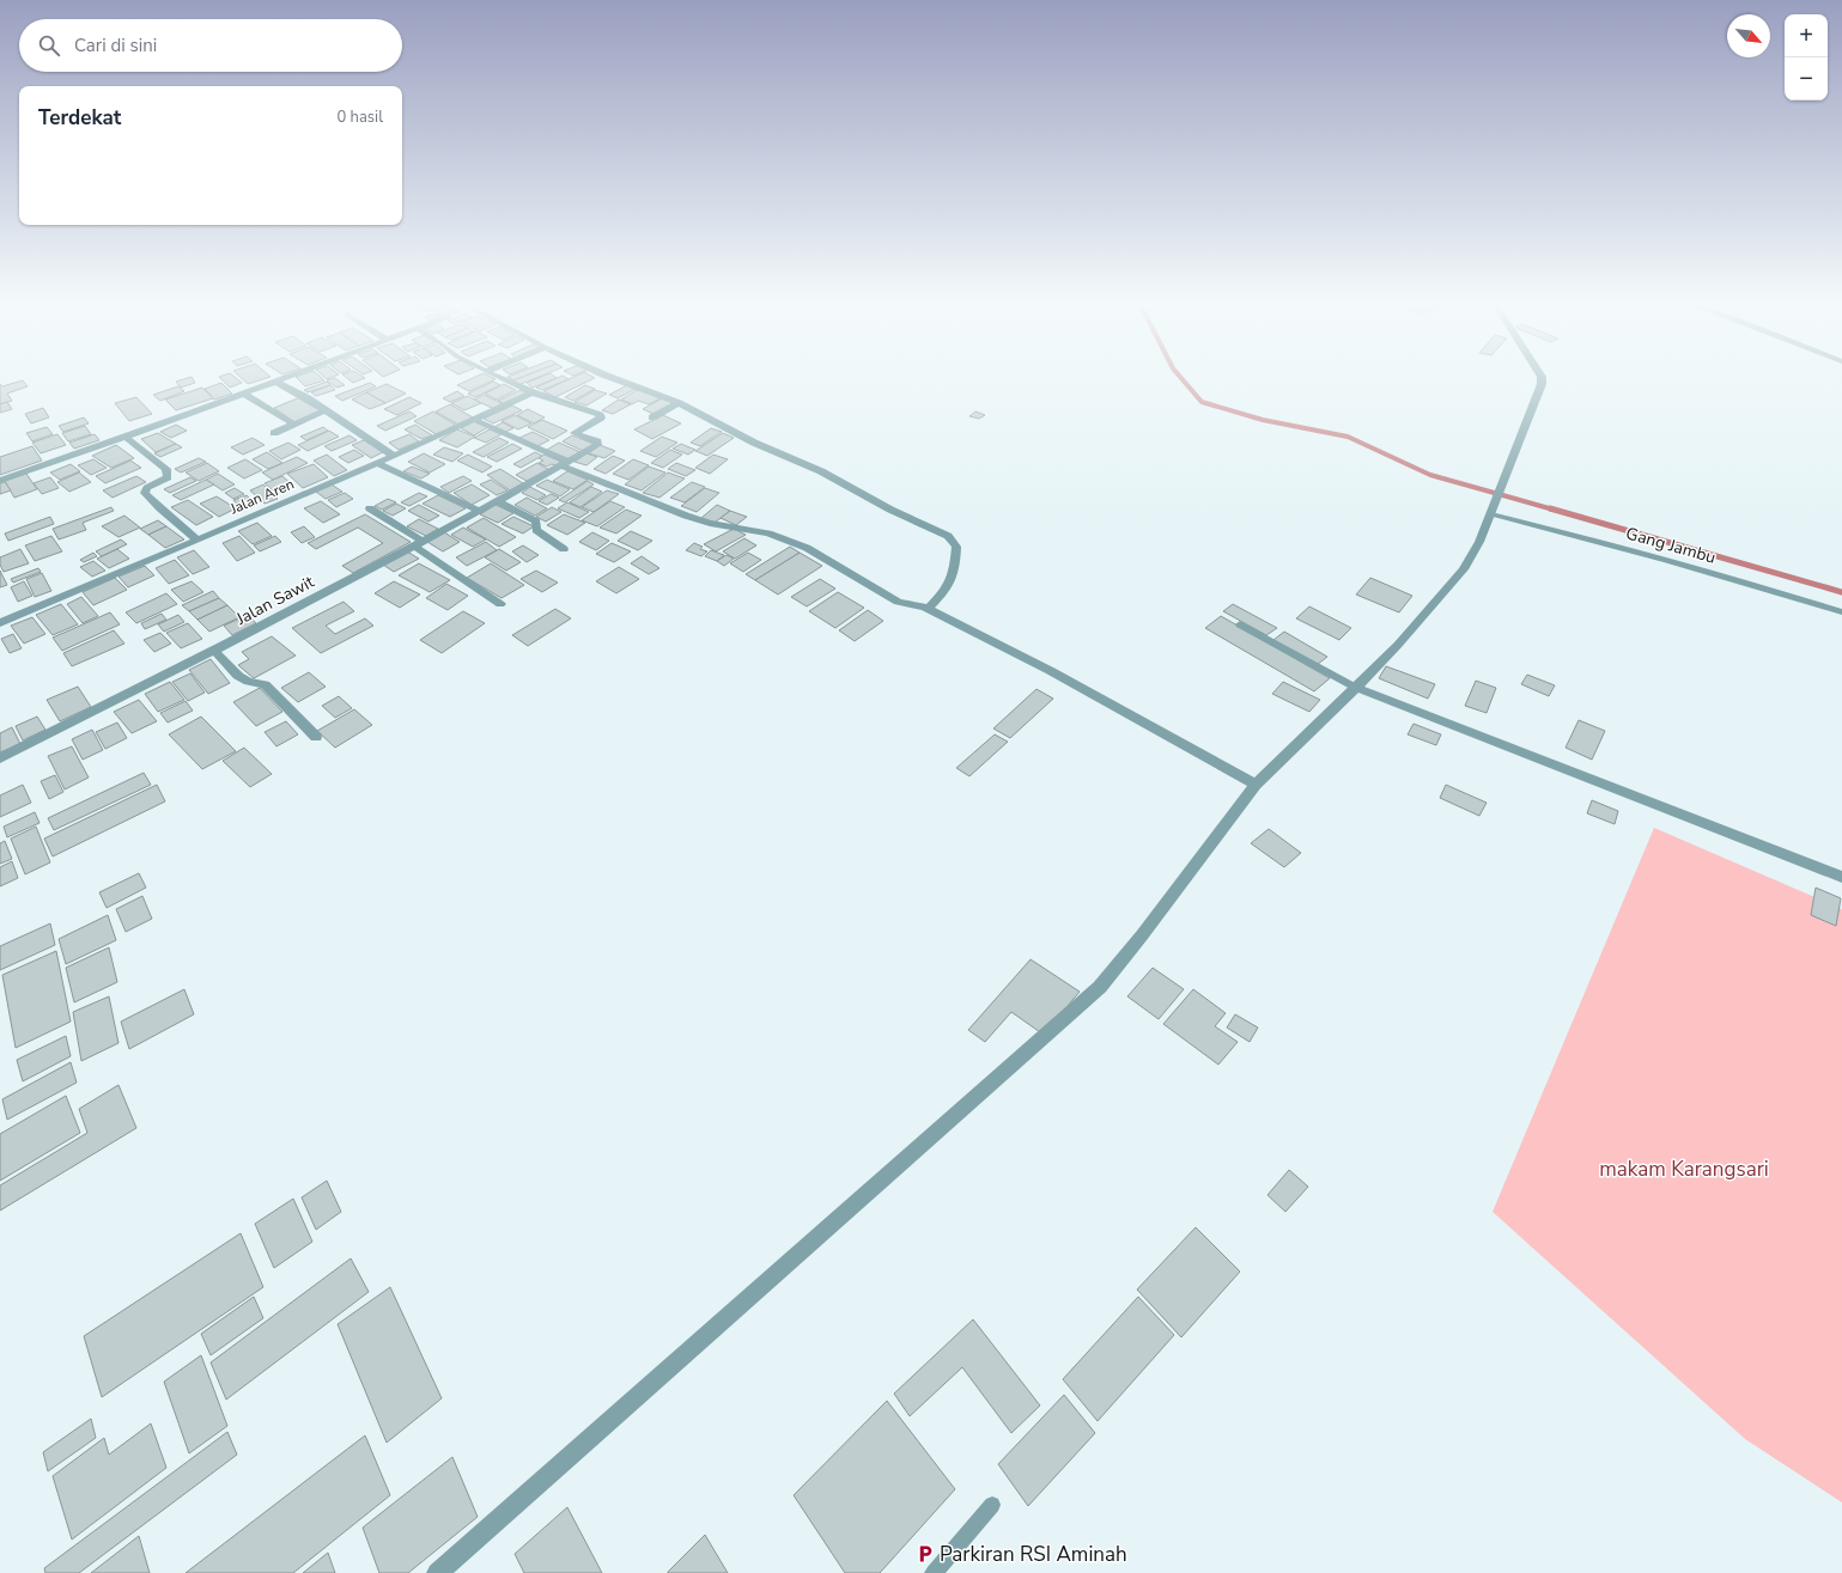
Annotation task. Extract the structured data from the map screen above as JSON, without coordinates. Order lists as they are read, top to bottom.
{
  "streets": {
    "street": ["Jalan Aren", "Jalan Sawit"],
    "lane": ["Gang Jambu"]
  },
  "crossings": [
    ["Jalan Aren", "Jalan Sawit"]
  ],
  "parks": ["makam Karangsari"],
  "places": {
    "parking": ["Parkiran RSI Aminah"]
  },
  "north": "bottom right",
  "page": {
    "map_buttons": ["+", "−"],
    "search": "Cari di sini",
    "heading": ["Terdekat", "0 hasil"]
  }
}
